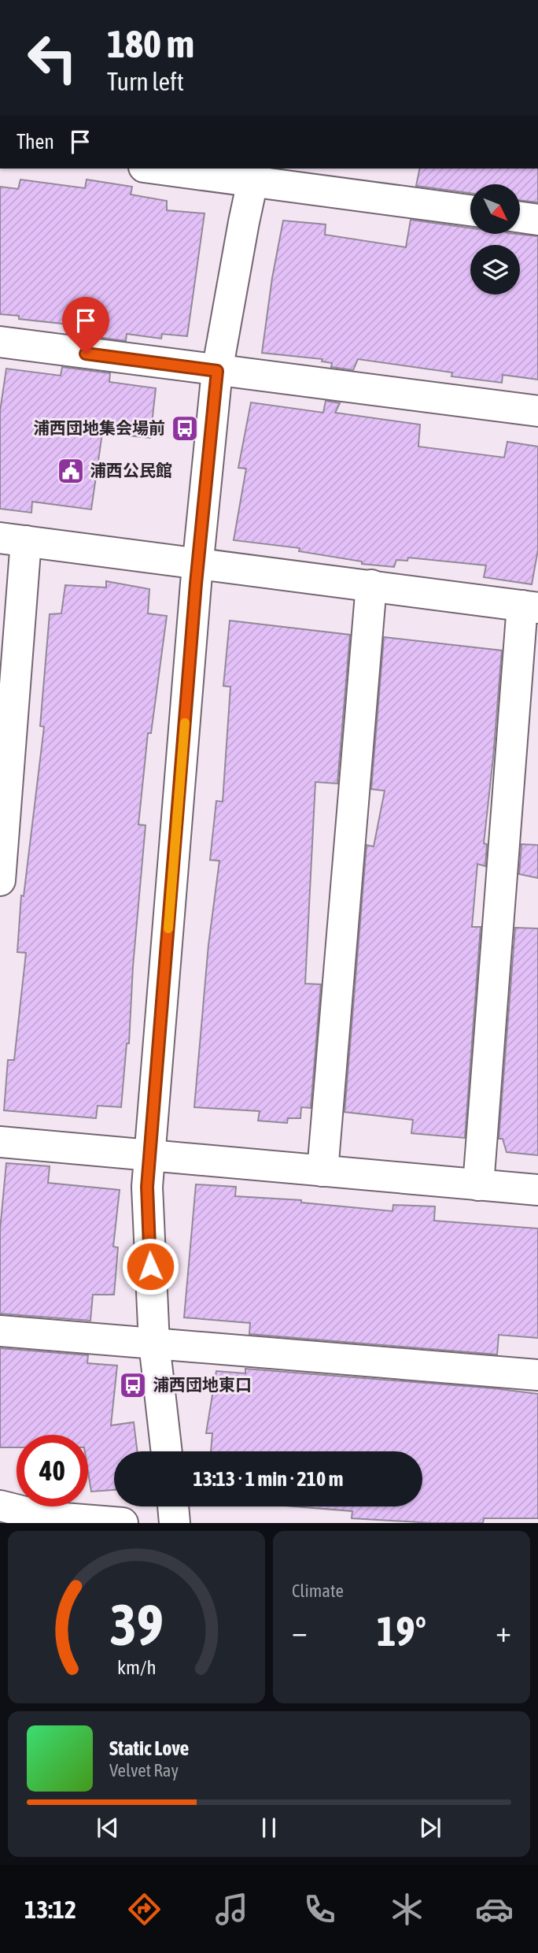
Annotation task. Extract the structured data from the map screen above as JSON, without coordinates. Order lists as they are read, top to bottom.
{
  "places": {
    "bus stop": ["浦西団地集会場前", "浦西団地東口"],
    "public building": ["浦西公民館"]
  },
  "north": "bottom right",
  "page": {
    "turn": ["180 m", "Turn left"],
    "then": "Then",
    "limit": "40",
    "trip": "13:13 · 1 min · 210 m",
    "tile": "Climate",
    "heat": ["−", "19°", "+"],
    "song": ["Static Love", "Velvet Ray"],
    "tabs": "13:12",
    "gauge": ["39", "km/h"]
  }
}
